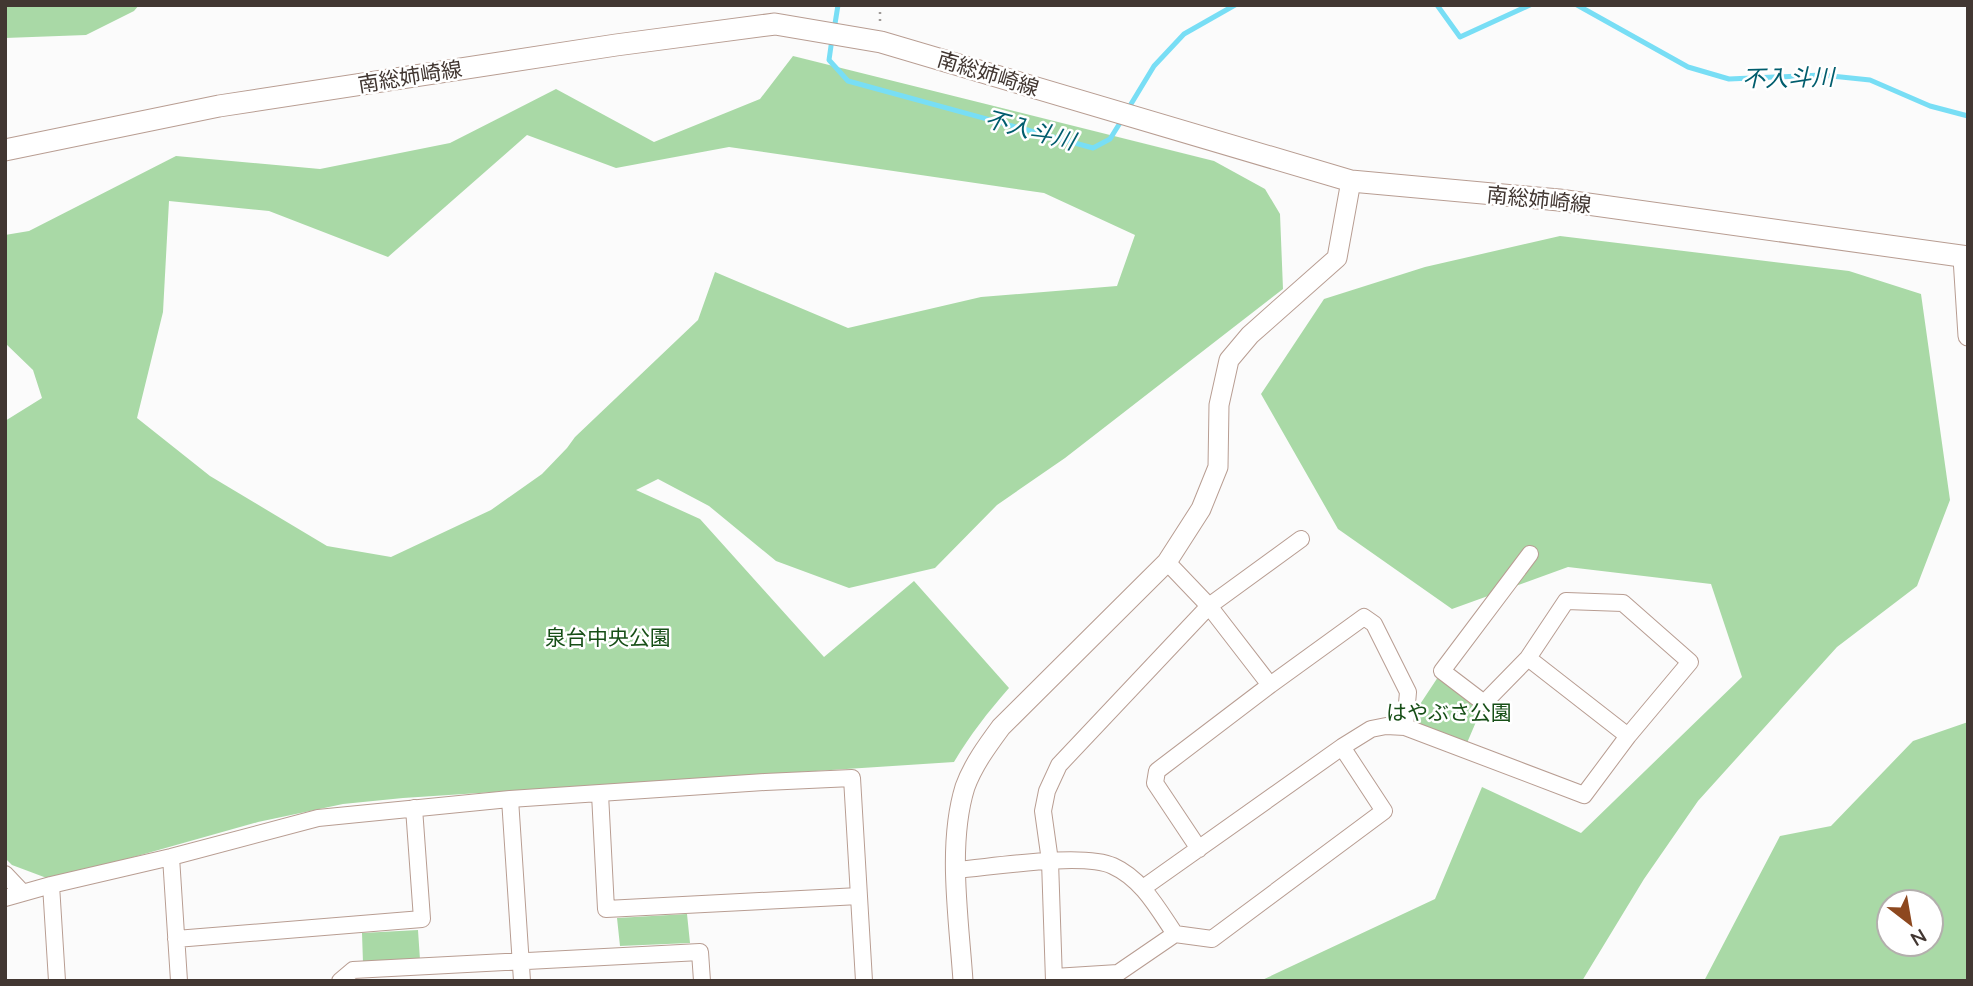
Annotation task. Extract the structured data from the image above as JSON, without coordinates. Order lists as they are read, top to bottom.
{
  "streets": {
    "main road": ["南総姉崎線"]
  },
  "water": ["不入斗川"],
  "parks": ["泉台中央公園", "はやぶさ公園"],
  "north": "bottom right"
}
